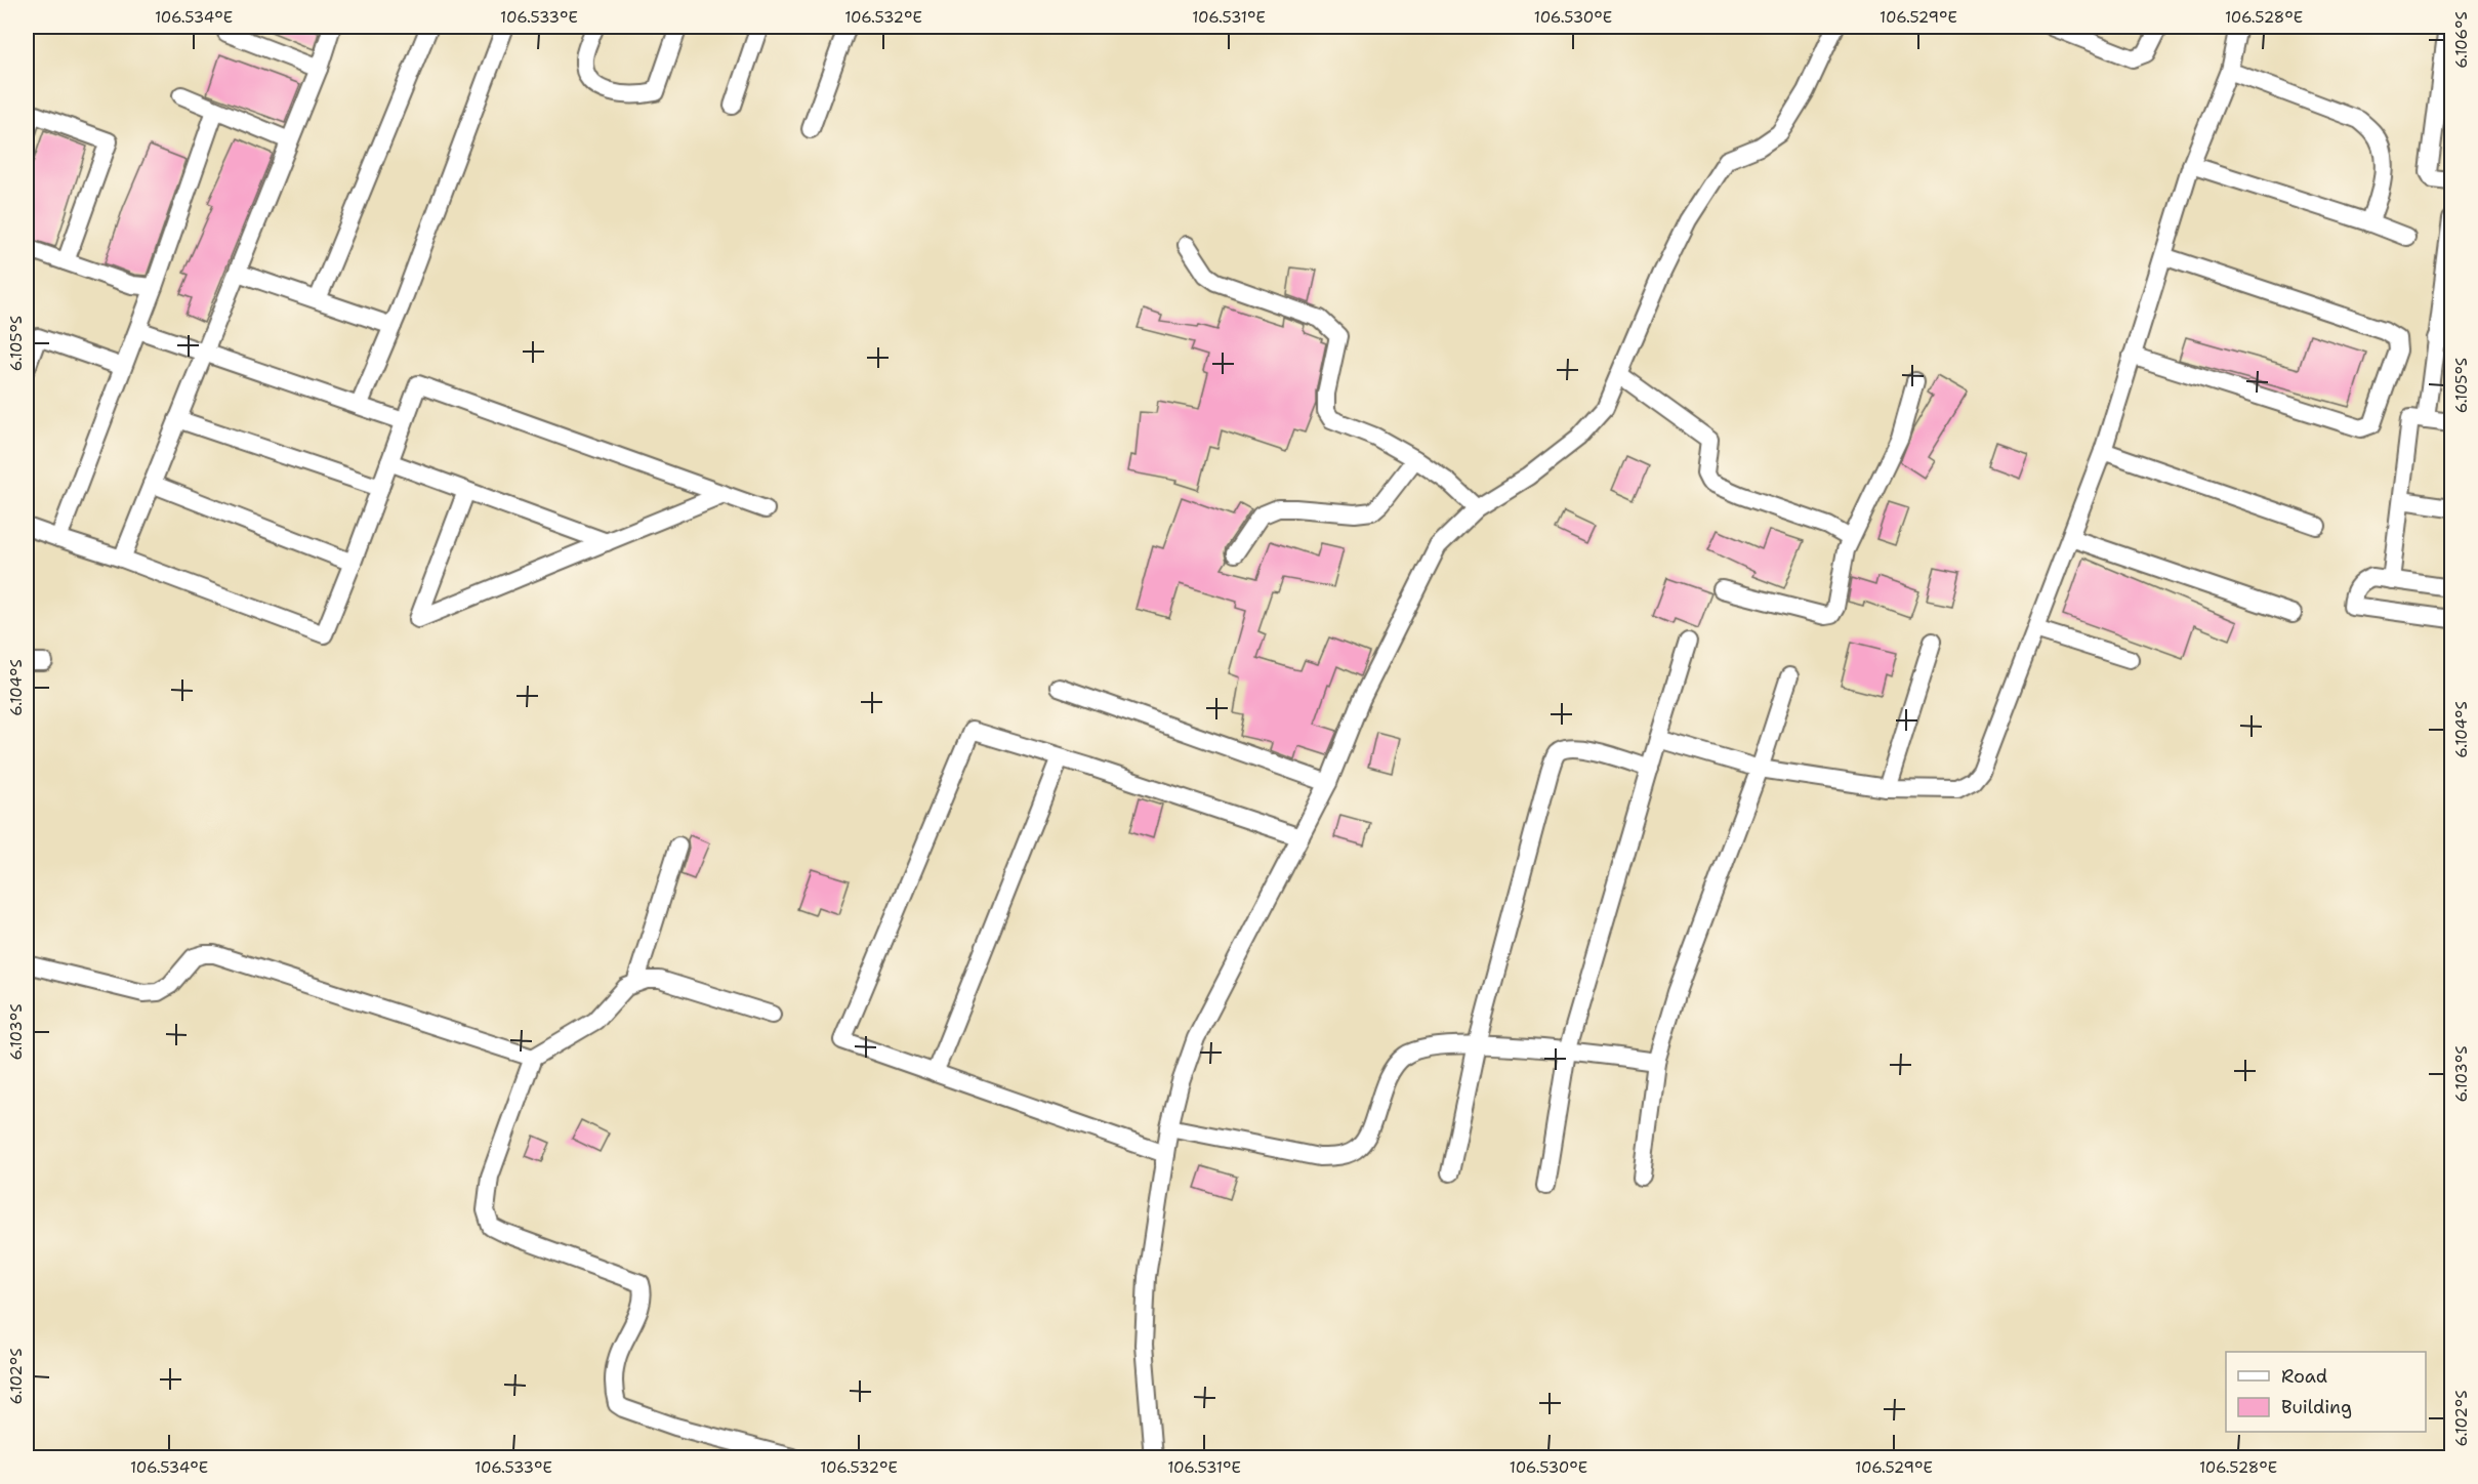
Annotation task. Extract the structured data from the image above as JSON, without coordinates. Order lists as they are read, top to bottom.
{
  "legend": ["Road", "Building"],
  "coordinates": [
    "106.534°E",
    "106.533°E",
    "106.532°E",
    "106.531°E",
    "106.530°E",
    "106.529°E",
    "106.528°E",
    "6.106°S",
    "6.105°S",
    "6.104°S",
    "6.103°S",
    "6.102°S"
  ]
}
